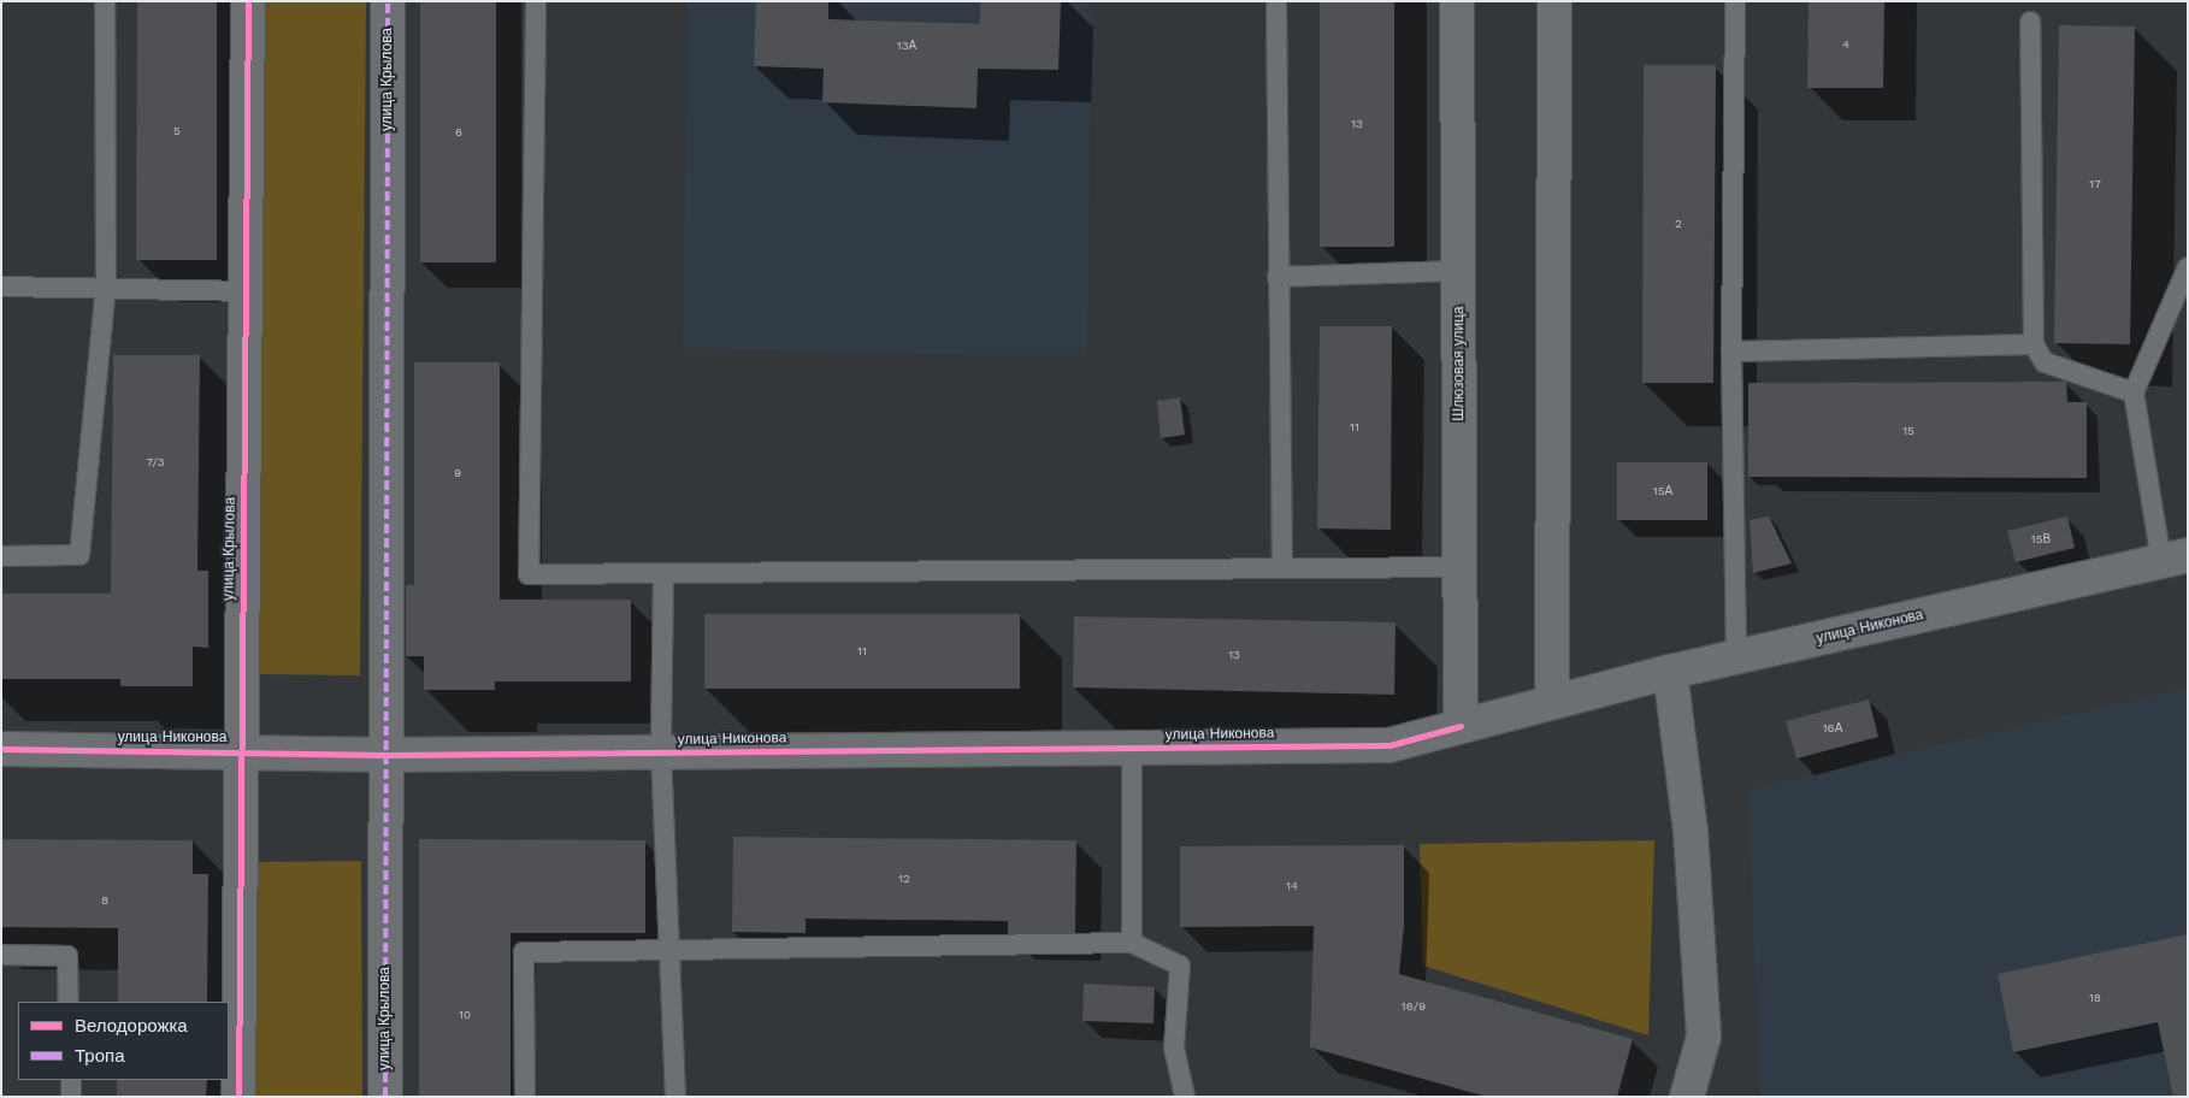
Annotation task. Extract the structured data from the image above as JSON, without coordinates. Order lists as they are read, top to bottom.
{
  "streets": {
    "street": ["улица Крылова", "Шлюзовая улица", "улица Никонова"]
  },
  "crossings": [
    ["улица Крылова", "улица Никонова"],
    ["Шлюзовая улица", "улица Никонова"]
  ],
  "house_numbers": [
    "4",
    "13А",
    "13",
    "5",
    "6",
    "17",
    "2",
    "11",
    "15",
    "7/3",
    "9",
    "15А",
    "15В",
    "11",
    "13",
    "16А",
    "12",
    "14",
    "8",
    "18",
    "16/9",
    "10"
  ],
  "legend": ["Велодорожка", "Тропа"]
}
